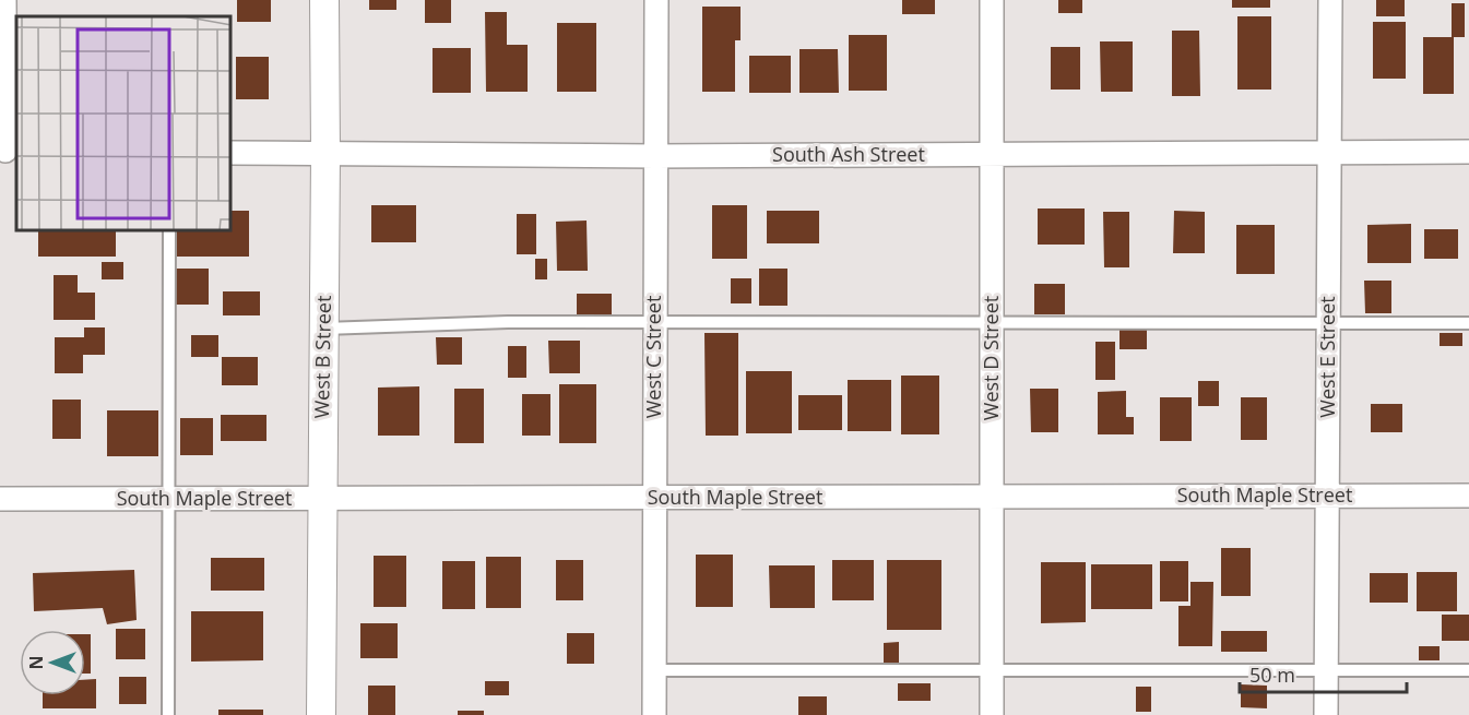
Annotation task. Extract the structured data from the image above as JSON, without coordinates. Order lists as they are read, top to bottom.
{
  "streets": {
    "street": [
      "South Ash Street",
      "West B Street",
      "West C Street",
      "West E Street",
      "West D Street",
      "South Maple Street"
    ]
  },
  "crossings": [
    ["South Ash Street", "West B Street"],
    ["South Ash Street", "West C Street"],
    ["South Ash Street", "West E Street"],
    ["South Ash Street", "West D Street"],
    ["West B Street", "South Maple Street"],
    ["West C Street", "South Maple Street"],
    ["West E Street", "South Maple Street"],
    ["West D Street", "South Maple Street"]
  ],
  "scale_bar": "50 m",
  "north": "left"
}
